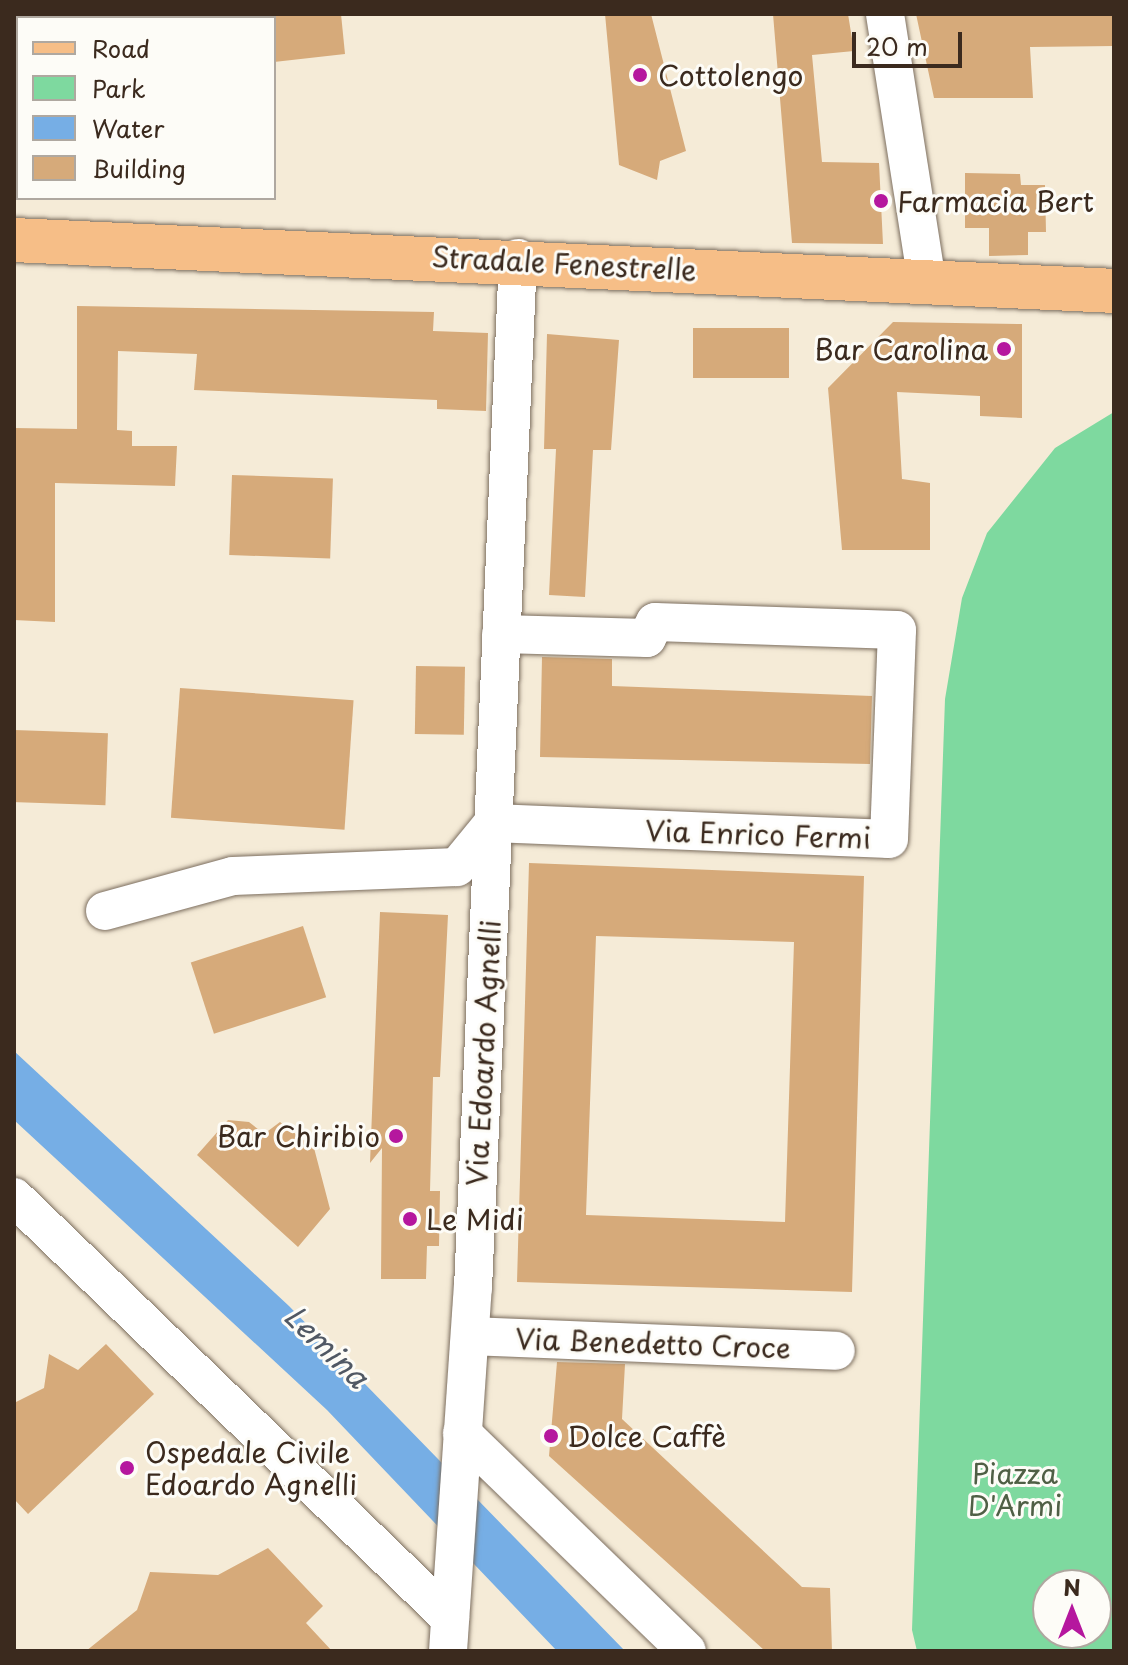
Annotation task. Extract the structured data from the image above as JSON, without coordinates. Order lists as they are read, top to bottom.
{
  "streets": {
    "main road": ["Stradale Fenestrelle"],
    "street": ["Via Enrico Fermi", "Via Edoardo Agnelli", "Via Benedetto Croce"]
  },
  "crossings": [
    ["Stradale Fenestrelle", "Via Edoardo Agnelli"],
    ["Via Enrico Fermi", "Via Edoardo Agnelli"],
    ["Via Edoardo Agnelli", "Via Benedetto Croce"]
  ],
  "water": ["Lemina"],
  "parks": ["Piazza D'Armi"],
  "places": [
    "Cottolengo",
    "Farmacia Bert",
    "Bar Carolina",
    "Bar Chiribio",
    "Le Midi",
    "Dolce Caffè",
    "Ospedale Civile Edoardo Agnelli"
  ],
  "legend": [
    "Road",
    "Park",
    "Water",
    "Building"
  ],
  "scale_bar": "20 m",
  "north": "top"
}
